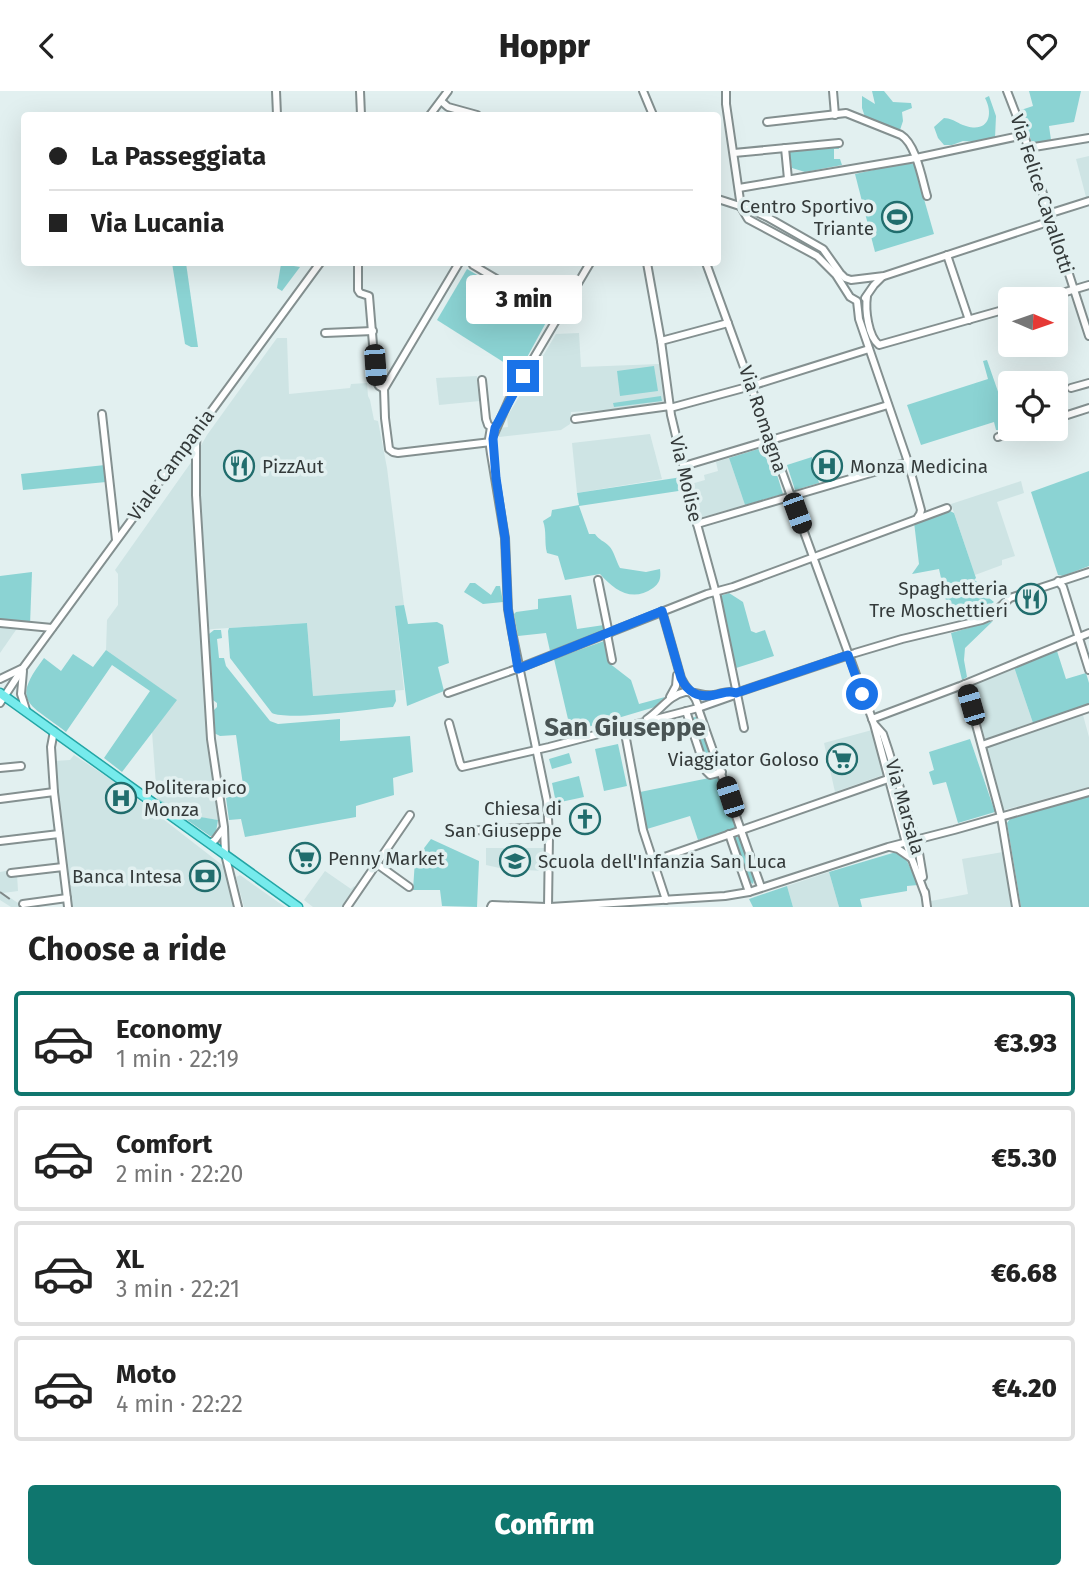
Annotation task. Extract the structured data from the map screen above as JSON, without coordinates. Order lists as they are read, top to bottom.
{
  "streets": {
    "street": [
      "Via Felice Cavallotti",
      "Via Romagna",
      "Viale Campania",
      "Via Molise",
      "Via Marsala"
    ]
  },
  "crossings": [
    ["Via Romagna", "Via Marsala"]
  ],
  "districts": ["San Giuseppe"],
  "places": {
    "sports": ["Centro Sportivo Triante"],
    "restaurant": ["PizzAut", "Spaghetteria Tre Moschettieri"],
    "hospital": ["Monza Medicina", "Politerapico Monza"],
    "supermarket": ["Viaggiator Goloso", "Penny Market"],
    "church": ["Chiesa di San Giuseppe"],
    "school or university": ["Scuola dell'Infanzia San Luca"],
    "bank": ["Banca Intesa"]
  },
  "north": "right",
  "page": {
    "header": "Hoppr",
    "banner": ["La Passeggiata", "Via Lucania"],
    "bubble": "3 min",
    "heading": "Choose a ride",
    "list": [
      {
        "name": "Economy",
        "note": "1 min · 22:19",
        "value": "€3.93"
      },
      {
        "name": "Comfort",
        "note": "2 min · 22:20",
        "value": "€5.30"
      },
      {
        "name": "XL",
        "note": "3 min · 22:21",
        "value": "€6.68"
      },
      {
        "name": "Moto",
        "note": "4 min · 22:22",
        "value": "€4.20"
      }
    ],
    "buttons": "Confirm"
  }
}
